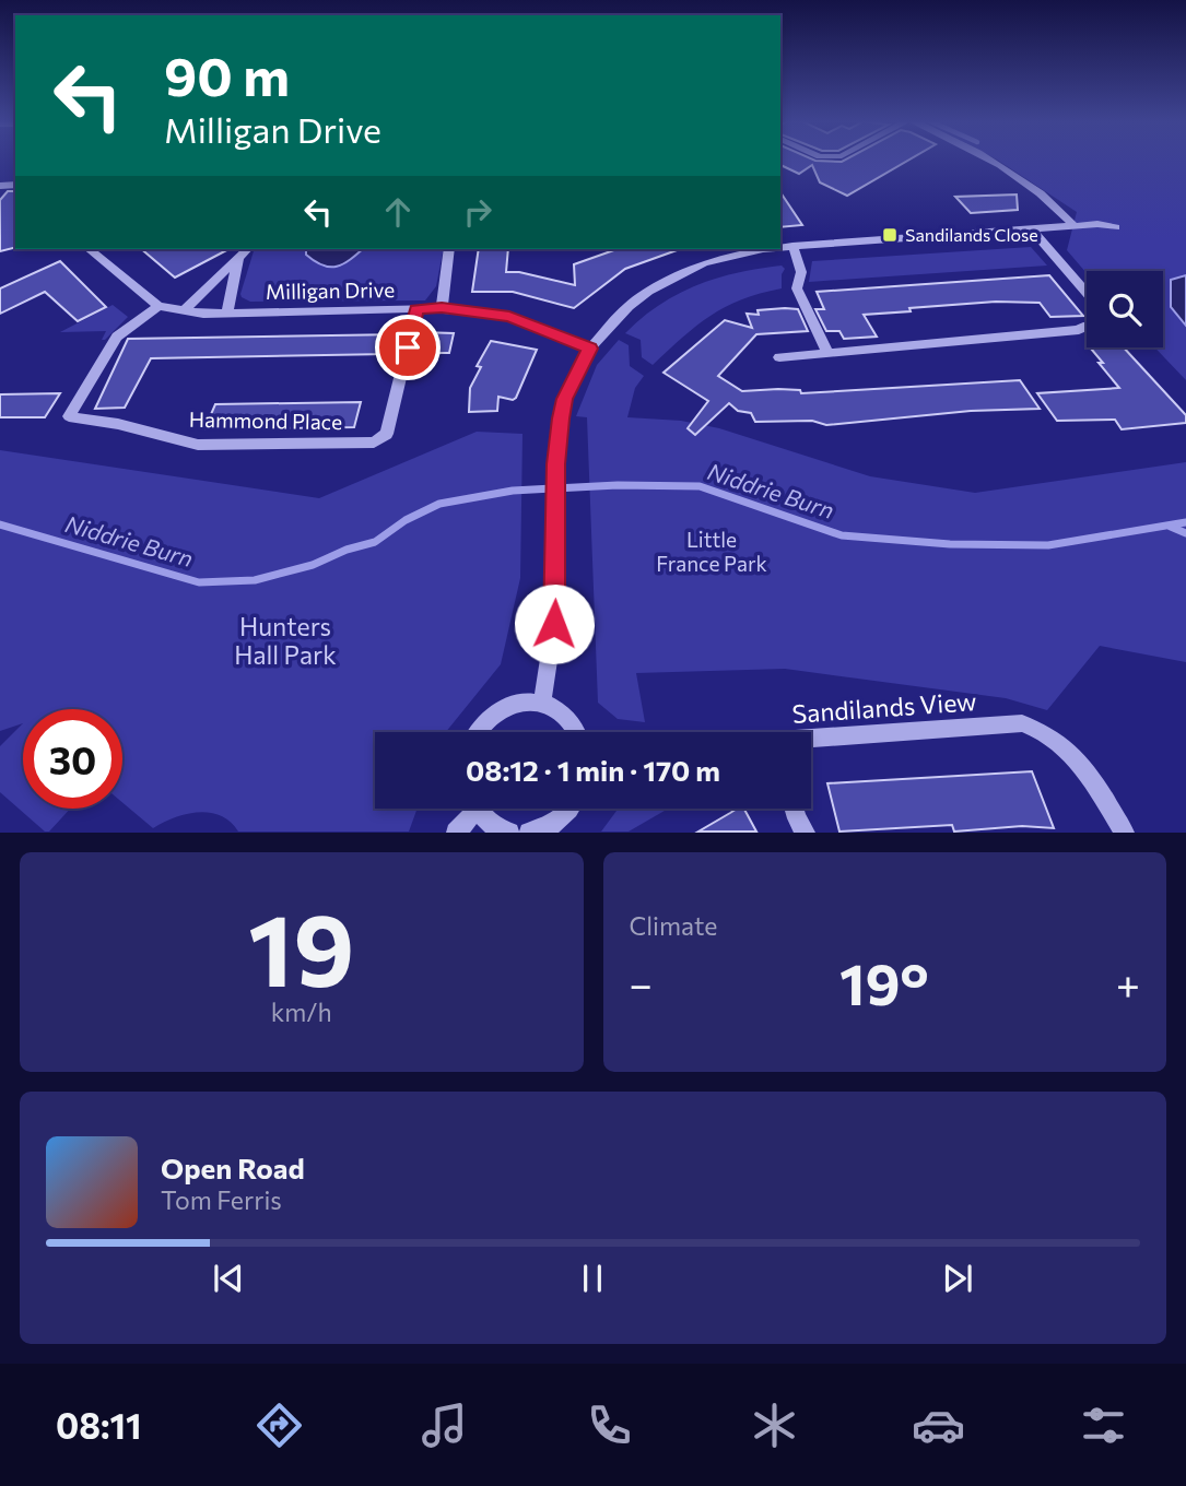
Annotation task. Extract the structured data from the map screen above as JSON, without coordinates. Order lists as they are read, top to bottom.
{
  "streets": {
    "street": ["Milligan Drive", "Hammond Place", "Sandilands View"]
  },
  "crossings": [
    ["Milligan Drive", "Hammond Place"]
  ],
  "water": ["Niddrie Burn"],
  "parks": ["Little France Park", "Hunters Hall Park"],
  "places": {
    "transit": ["Sandilands Close"]
  },
  "page": {
    "turn": ["90 m", "Milligan Drive"],
    "limit": "30",
    "trip": "08:12 · 1 min · 170 m",
    "tile": [
      ["19", "km/h"],
      "Climate"
    ],
    "heat": ["−", "19°", "+"],
    "song": ["Open Road", "Tom Ferris"],
    "tabs": "08:11"
  }
}
